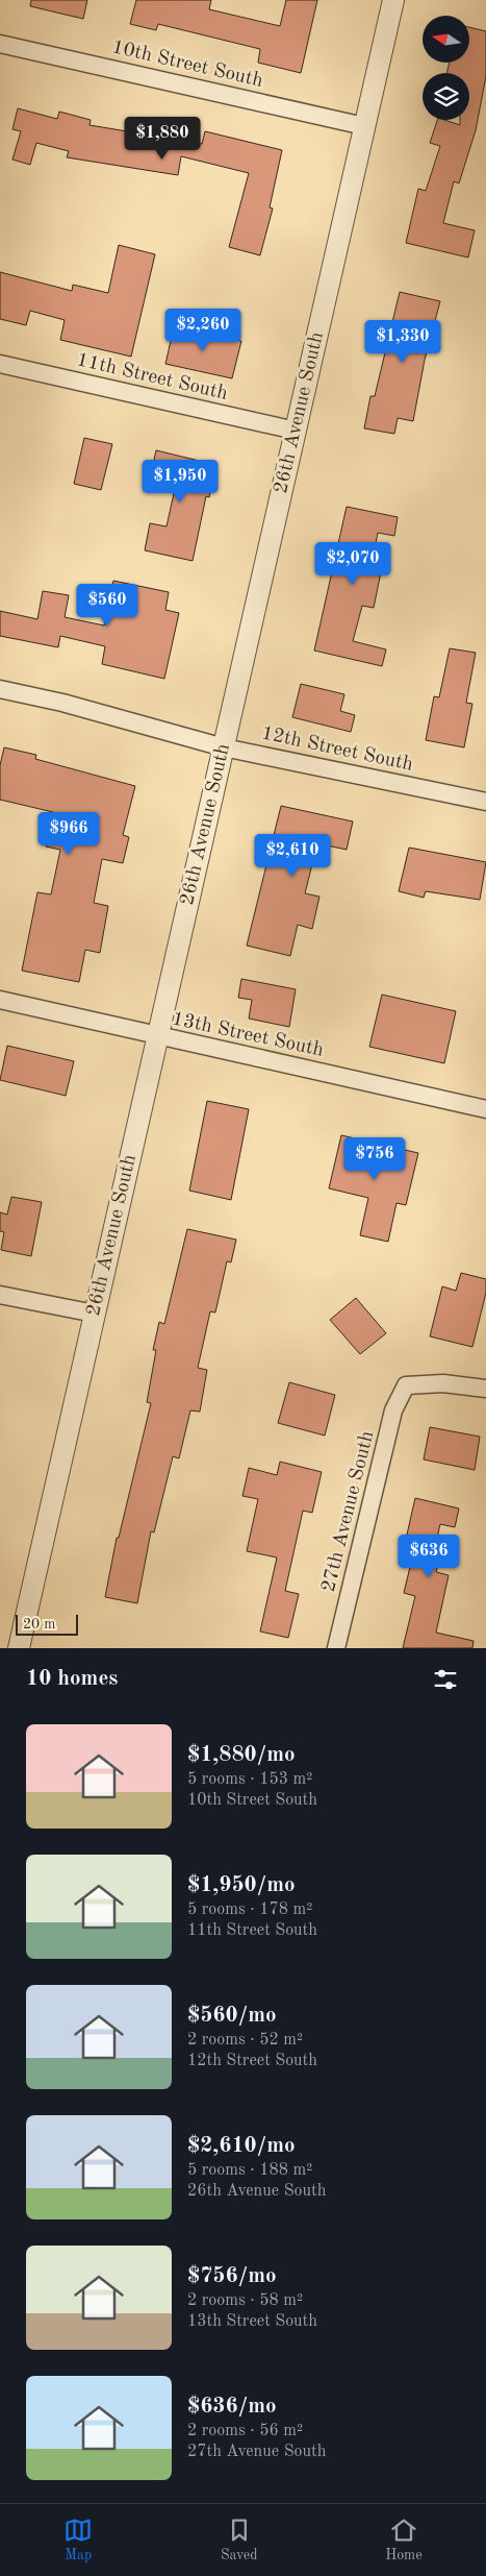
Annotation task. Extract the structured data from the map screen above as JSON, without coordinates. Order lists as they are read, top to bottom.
{
  "streets": {
    "street": [
      "10th Street South",
      "11th Street South",
      "26th Avenue South",
      "12th Street South",
      "13th Street South",
      "27th Avenue South"
    ]
  },
  "crossings": [
    ["10th Street South", "26th Avenue South"],
    ["11th Street South", "26th Avenue South"],
    ["26th Avenue South", "12th Street South"],
    ["26th Avenue South", "13th Street South"]
  ],
  "scale_bar": "20 m",
  "north": "left",
  "page": {
    "price": [
      "$1,880",
      "$2,260",
      "$1,330",
      "$1,950",
      "$2,070",
      "$560",
      "$966",
      "$2,610",
      "$756",
      "$636"
    ],
    "scale": "20 m",
    "heading": "10 homes",
    "list": [
      {
        "name": "$1,880/mo",
        "note": "5 rooms · 153 m² · 10th Street South"
      },
      {
        "name": "$1,950/mo",
        "note": "5 rooms · 178 m² · 11th Street South"
      },
      {
        "name": "$560/mo",
        "note": "2 rooms · 52 m² · 12th Street South"
      },
      {
        "name": "$2,610/mo",
        "note": "5 rooms · 188 m² · 26th Avenue South"
      },
      {
        "name": "$756/mo",
        "note": "2 rooms · 58 m² · 13th Street South"
      },
      {
        "name": "$636/mo",
        "note": "2 rooms · 56 m² · 27th Avenue South"
      }
    ],
    "tabs": ["Map", "Saved", "Home"]
  }
}
